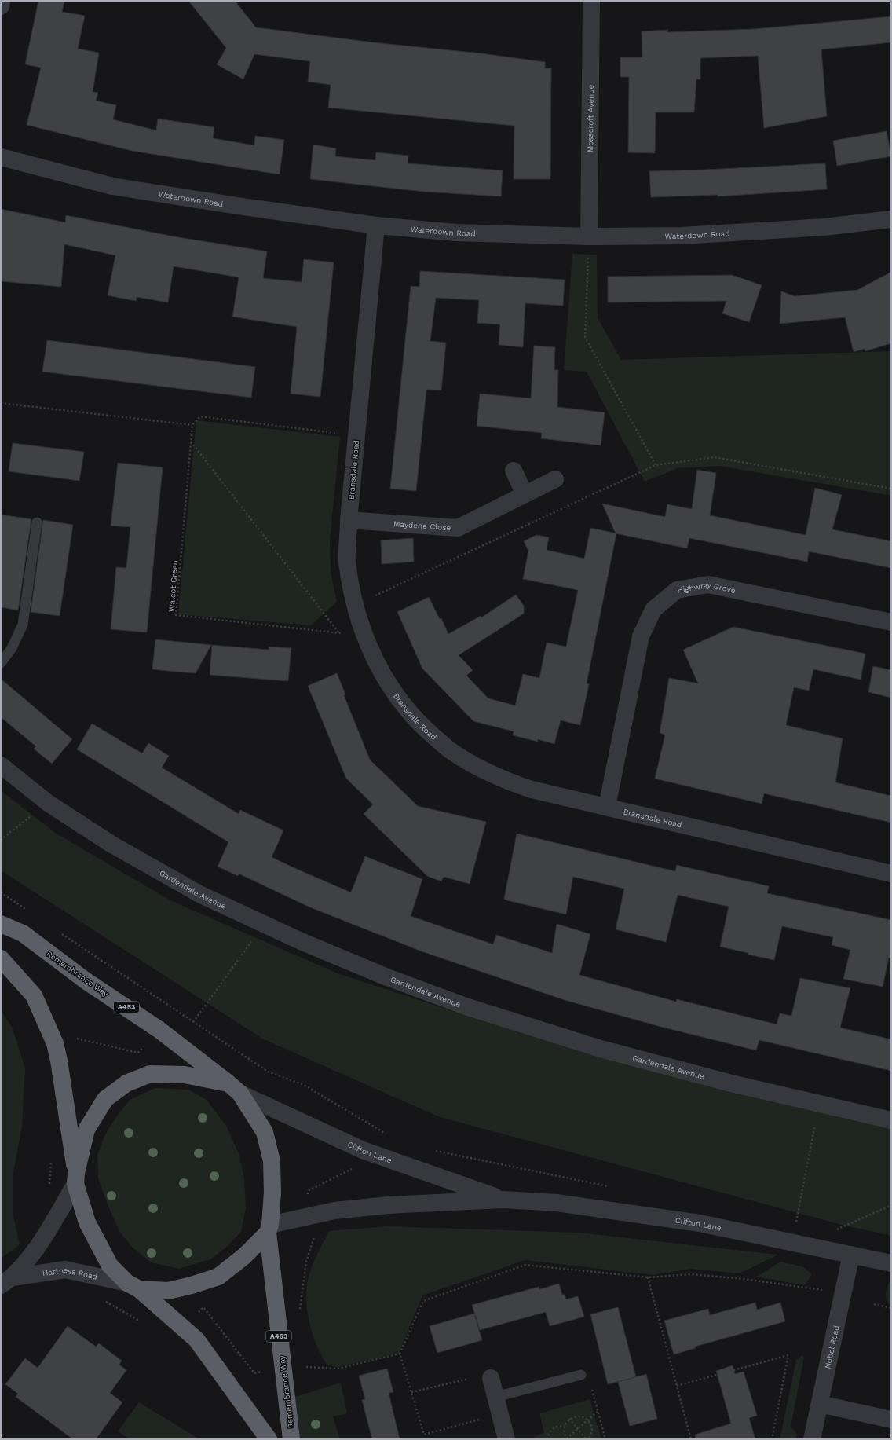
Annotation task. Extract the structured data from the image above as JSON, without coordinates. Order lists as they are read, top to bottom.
{
  "streets": {
    "highway": ["Remembrance Way", "A453"],
    "street": [
      "Mosscroft Avenue",
      "Waterdown Road",
      "Bransdale Road",
      "Maydene Close",
      "Highwray Grove",
      "Gardendale Avenue",
      "Clifton Lane",
      "Hartness Road",
      "Nobel Road"
    ],
    "path": ["Walcot Green"]
  },
  "crossings": [
    ["Mosscroft Avenue", "Waterdown Road"],
    ["Waterdown Road", "Bransdale Road"],
    ["Bransdale Road", "Maydene Close"],
    ["Bransdale Road", "Walcot Green"],
    ["Bransdale Road", "Highwray Grove"],
    ["Remembrance Way", "A453"],
    ["Remembrance Way", "Clifton Lane"],
    ["A453", "Clifton Lane"],
    ["Clifton Lane", "Nobel Road"]
  ]
}
